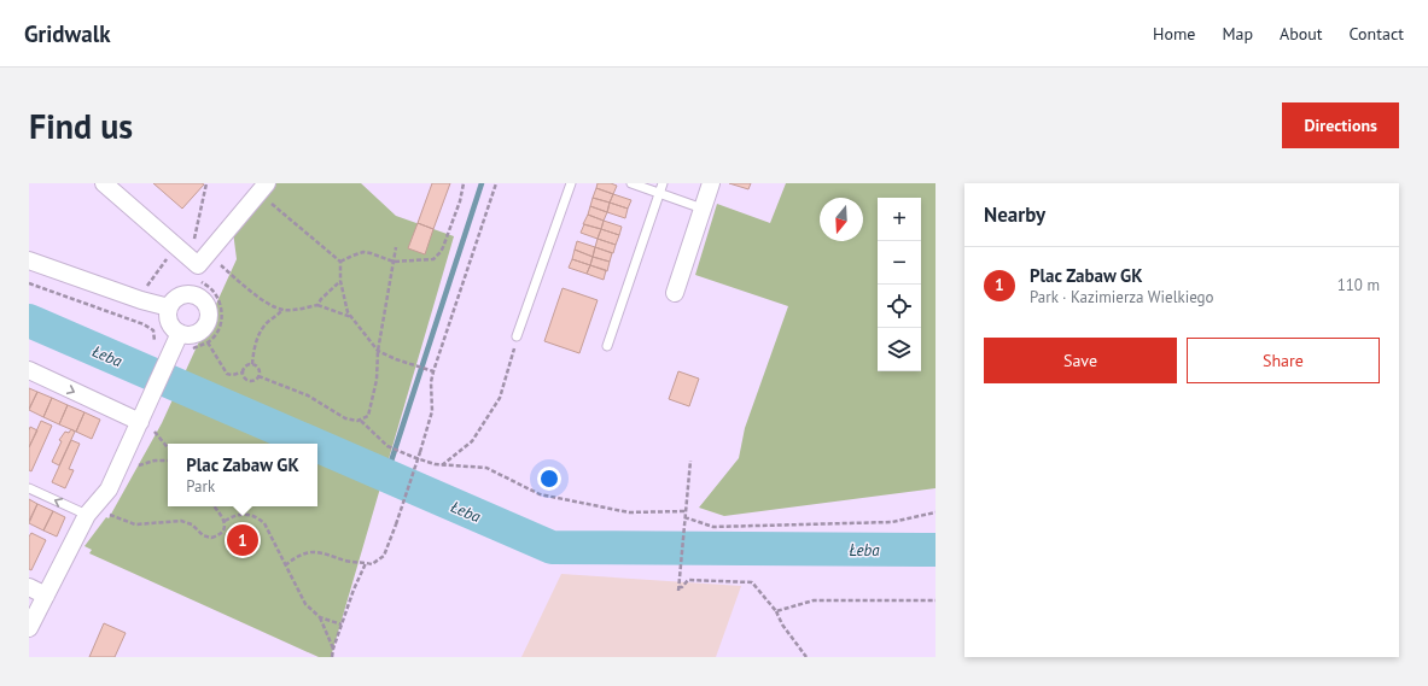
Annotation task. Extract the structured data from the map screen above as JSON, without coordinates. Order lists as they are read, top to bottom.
{
  "water": ["Łeba"],
  "north": "bottom",
  "page": {
    "header": "Gridwalk",
    "nav": [
      "Home",
      "Map",
      "About",
      "Contact"
    ],
    "buttons": [
      "Directions",
      ["Save", "Share"]
    ],
    "title": "Find us",
    "heading": "Nearby",
    "map_buttons": ["+", "−"],
    "list": [
      {
        "mark": "1",
        "name": "Plac Zabaw GK",
        "note": "Park · Kazimierza Wielkiego",
        "value": "110 m"
      }
    ],
    "popup": ["Plac Zabaw GK", "Park"],
    "pins": "1"
  }
}
